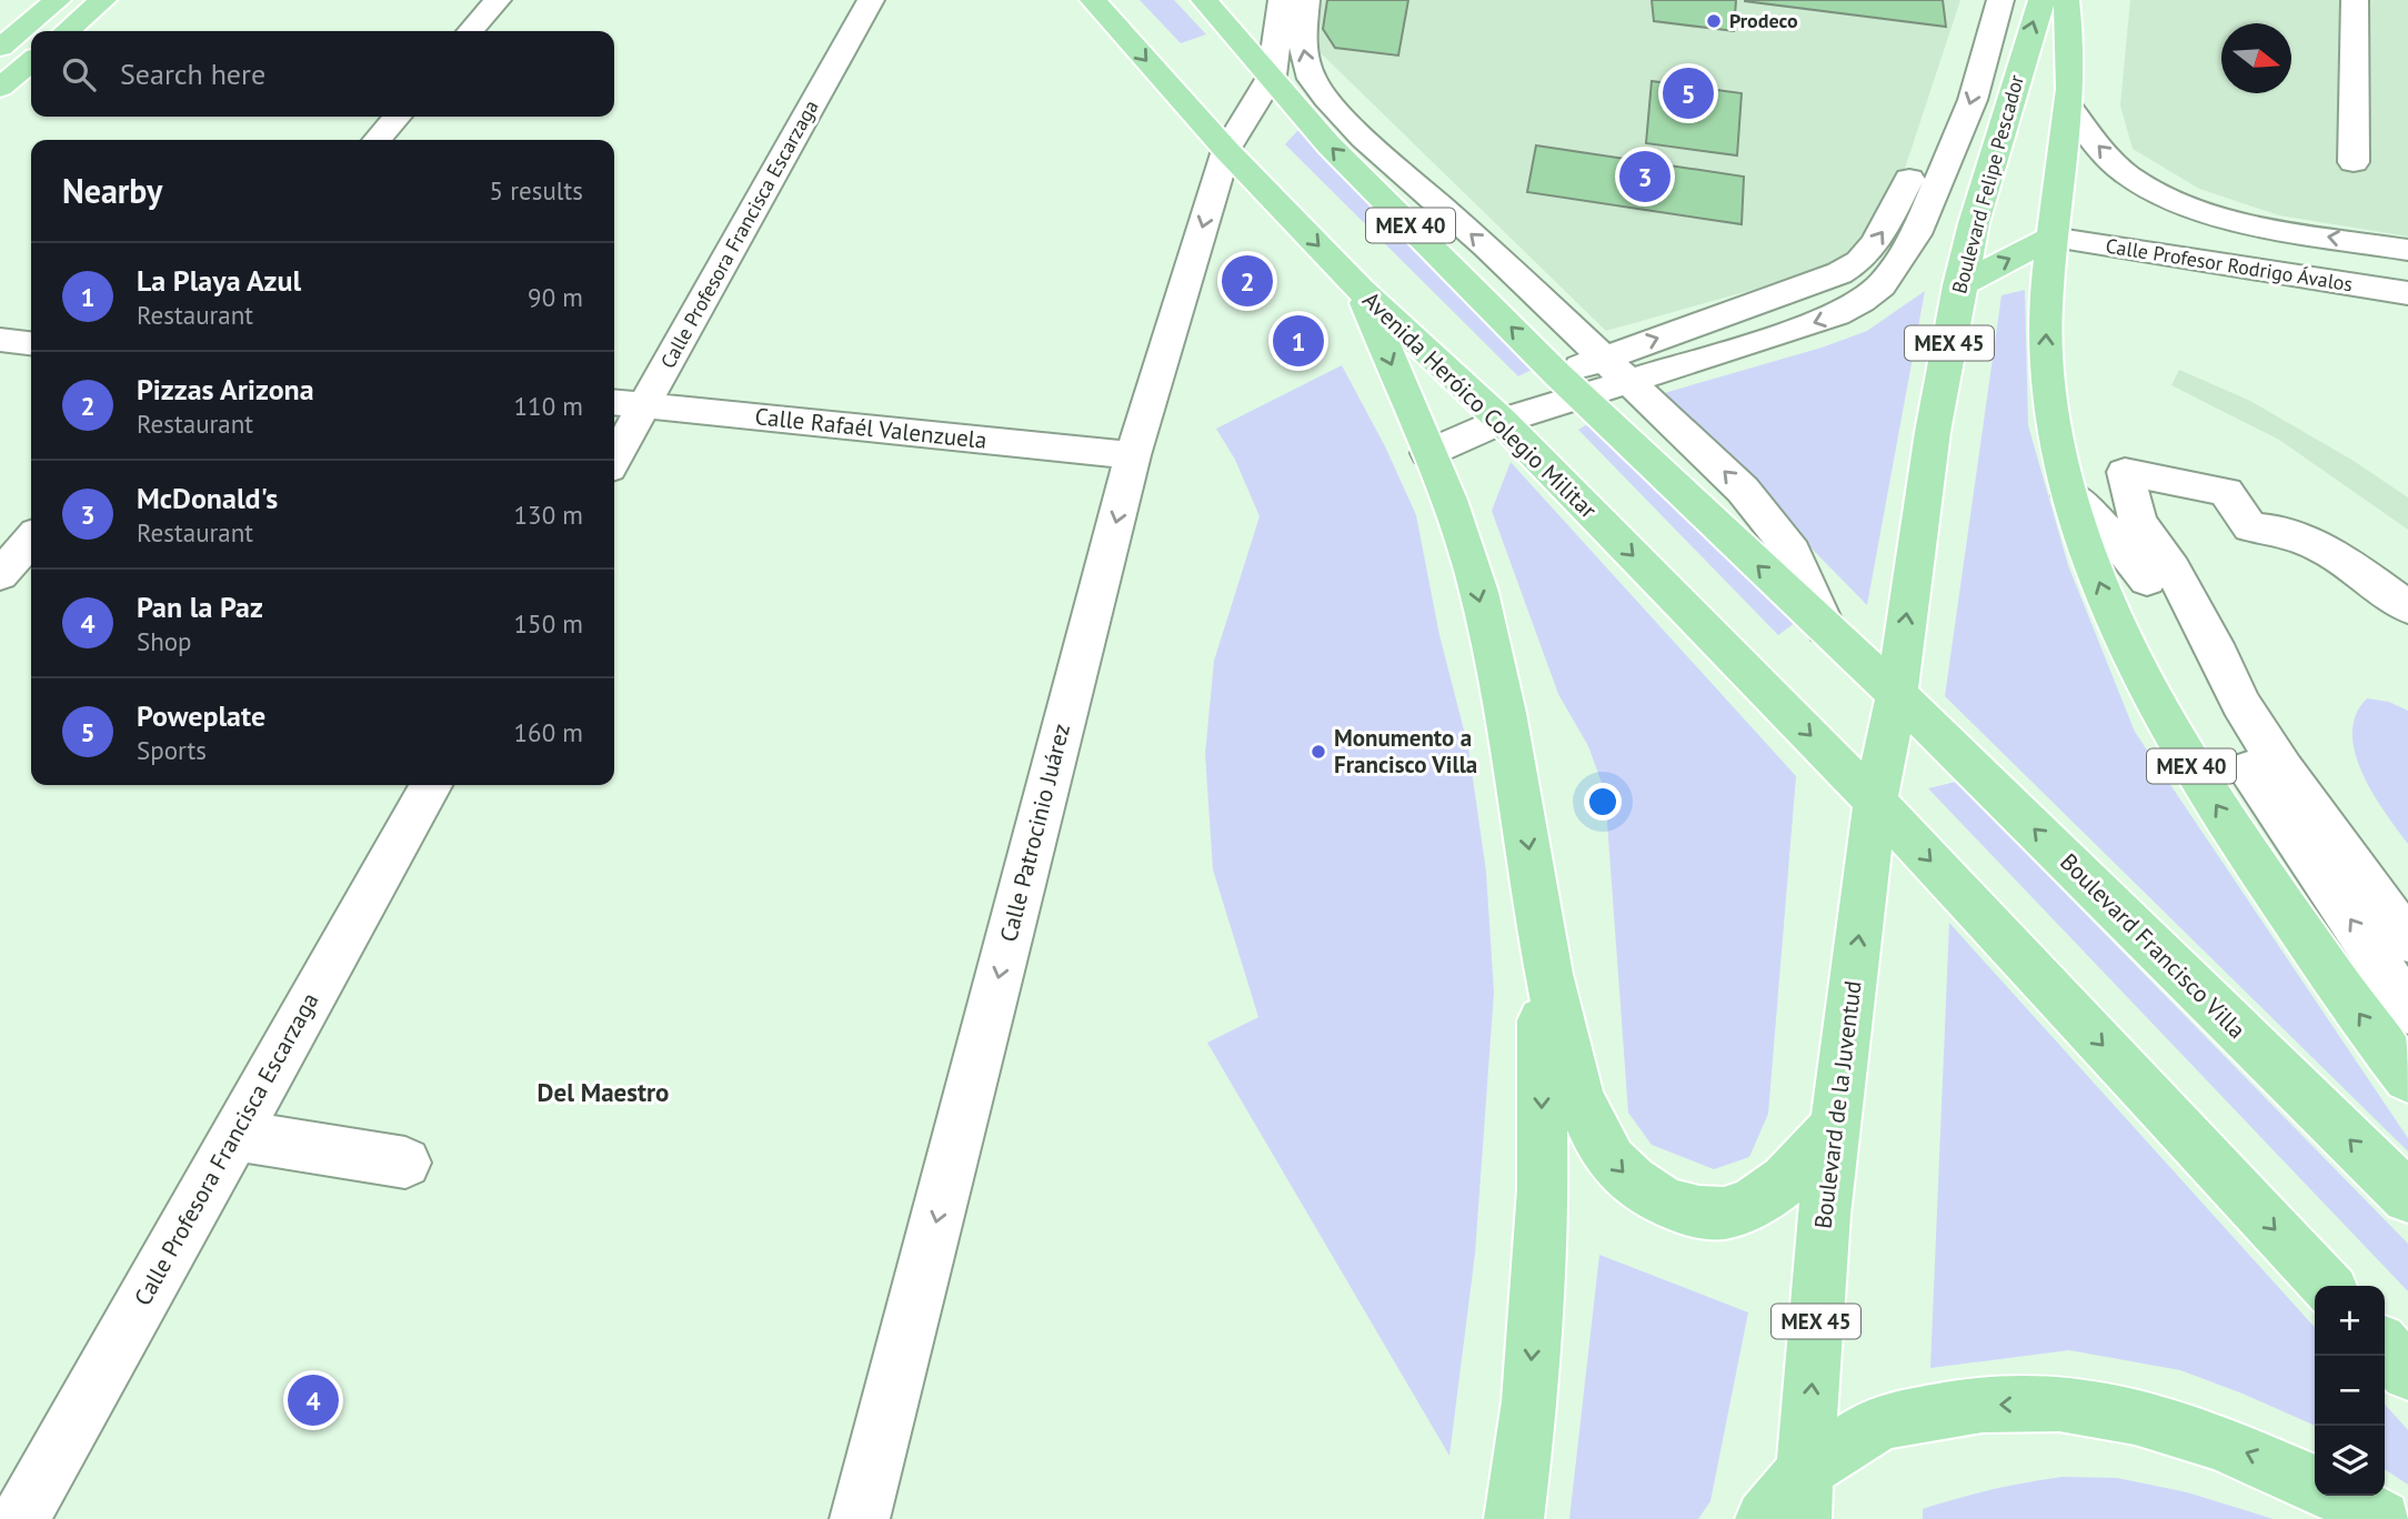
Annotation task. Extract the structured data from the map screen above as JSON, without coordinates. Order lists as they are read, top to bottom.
{
  "streets": {
    "main road": [
      "Boulevard Felipe Pescador",
      "MEX 40",
      "MEX 45",
      "Avenida Heróico Colegio Militar",
      "Boulevard Francisco Villa",
      "Boulevard de la Juventud"
    ],
    "street": [
      "Calle Profesora Francisca Escarzaga",
      "Calle Profesor Rodrigo Ávalos",
      "Calle Rafaél Valenzuela",
      "Calle Patrocinio Juárez"
    ]
  },
  "crossings": [
    ["Boulevard Felipe Pescador", "MEX 40"],
    ["Boulevard Felipe Pescador", "Boulevard Francisco Villa"],
    ["Boulevard Felipe Pescador", "Boulevard de la Juventud"],
    ["MEX 40", "Calle Profesor Rodrigo Ávalos"],
    ["MEX 40", "Calle Patrocinio Juárez"],
    ["MEX 40", "Boulevard Francisco Villa"],
    ["MEX 40", "Boulevard de la Juventud"],
    ["Calle Profesora Francisca Escarzaga", "Calle Rafaél Valenzuela"],
    ["Avenida Heróico Colegio Militar", "Calle Patrocinio Juárez"],
    ["Avenida Heróico Colegio Militar", "Boulevard de la Juventud"],
    ["Calle Rafaél Valenzuela", "Calle Patrocinio Juárez"],
    ["Boulevard Francisco Villa", "Boulevard de la Juventud"]
  ],
  "one_way": ["Calle Patrocinio Juárez"],
  "districts": ["Del Maestro"],
  "places": ["Prodeco", "Monumento a Francisco Villa"],
  "north": "right",
  "page": {
    "search": "Search here",
    "pins": [
      "5",
      "3",
      "2",
      "1",
      "4"
    ],
    "heading": ["Nearby", "5 results"],
    "list": [
      {
        "mark": "1",
        "name": "La Playa Azul",
        "note": "Restaurant",
        "value": "90 m"
      },
      {
        "mark": "2",
        "name": "Pizzas Arizona",
        "note": "Restaurant",
        "value": "110 m"
      },
      {
        "mark": "3",
        "name": "McDonald's",
        "note": "Restaurant",
        "value": "130 m"
      },
      {
        "mark": "4",
        "name": "Pan la Paz",
        "note": "Shop",
        "value": "150 m"
      },
      {
        "mark": "5",
        "name": "Poweplate",
        "note": "Sports",
        "value": "160 m"
      }
    ],
    "map_buttons": ["+", "−"]
  }
}
